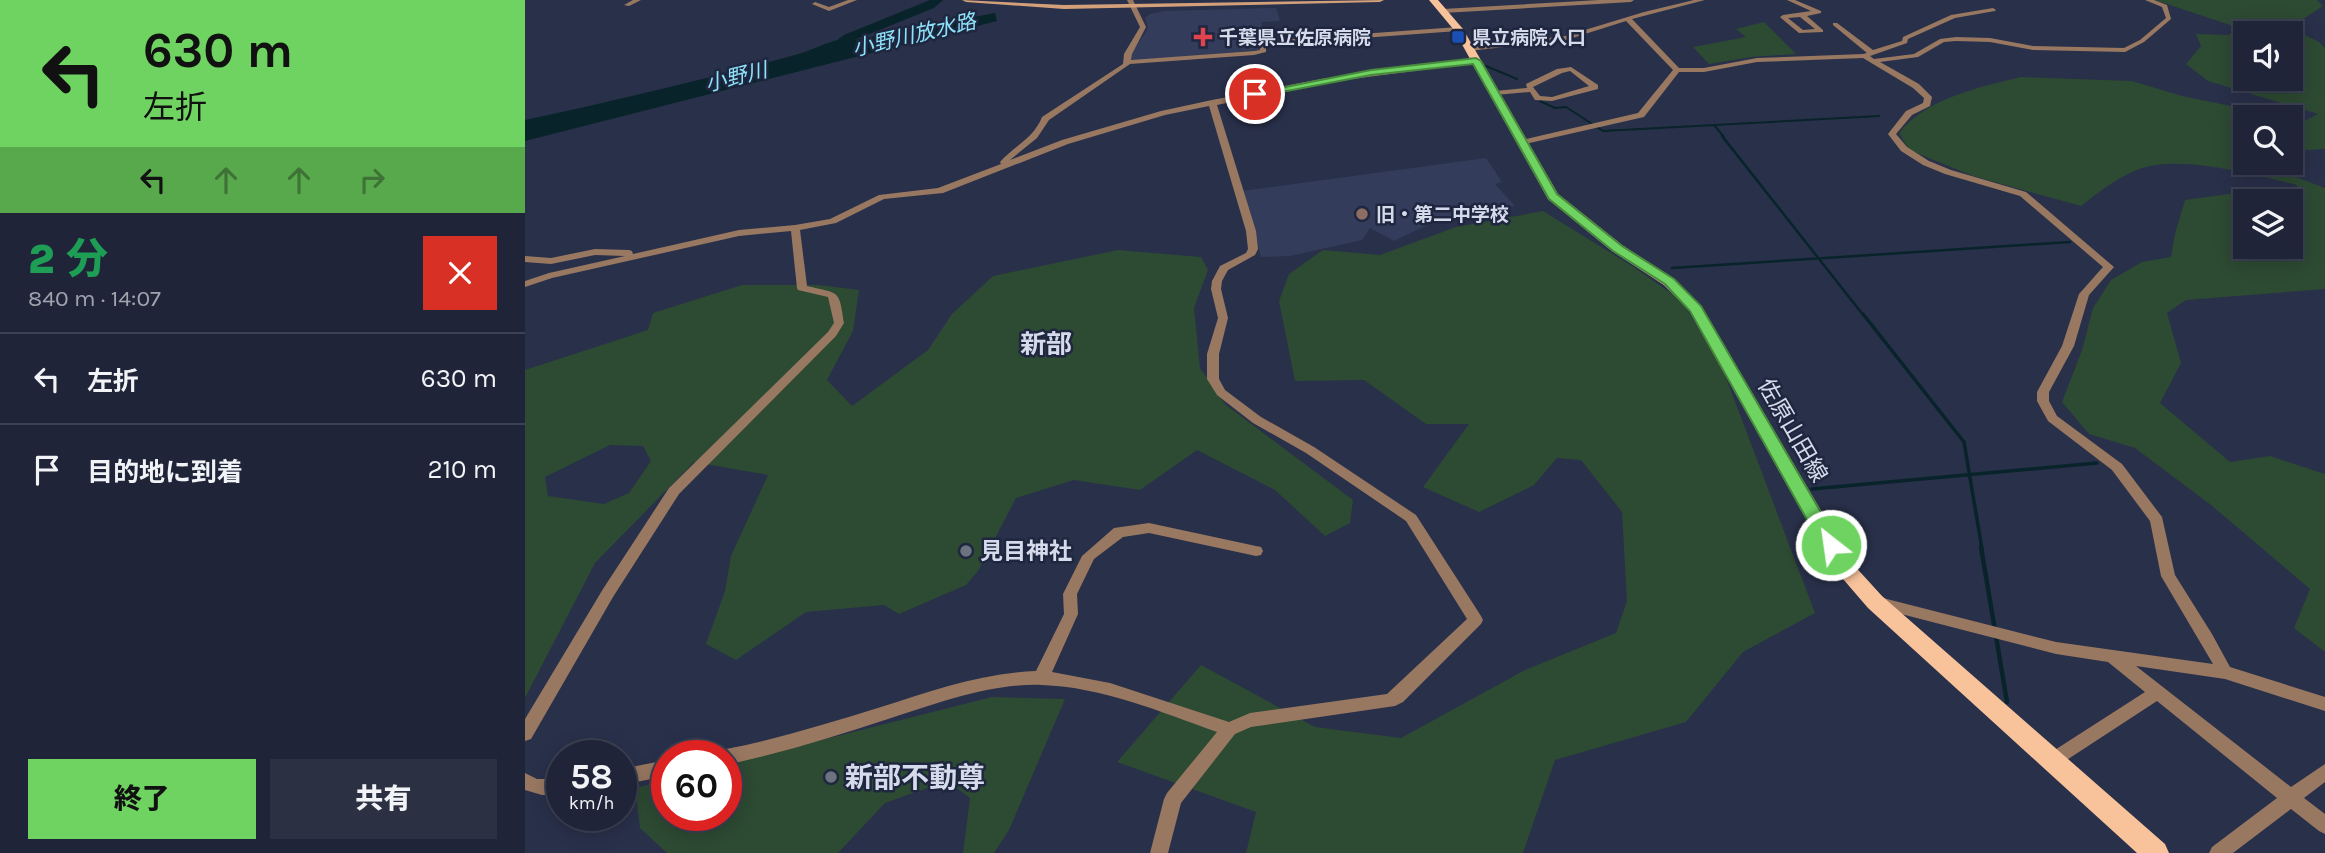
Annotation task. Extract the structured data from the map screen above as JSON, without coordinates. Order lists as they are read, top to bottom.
{
  "streets": {
    "main road": ["佐原山田線"]
  },
  "districts": ["新部"],
  "water": ["小野川放水路", "小野川"],
  "places": {
    "health": ["千葉県立佐原病院"],
    "transit": ["県立病院入口"],
    "other": ["旧・第二中学校", "見目神社", "新部不動尊"]
  },
  "page": {
    "turn": ["630 m", "左折"],
    "heading": ["2 分", "840 m · 14:07"],
    "list": [
      {
        "name": "左折",
        "value": "630 m"
      },
      {
        "name": "目的地に到着",
        "value": "210 m"
      }
    ],
    "speed": "58 km/h",
    "limit": "60",
    "buttons": ["終了", "共有"]
  }
}
